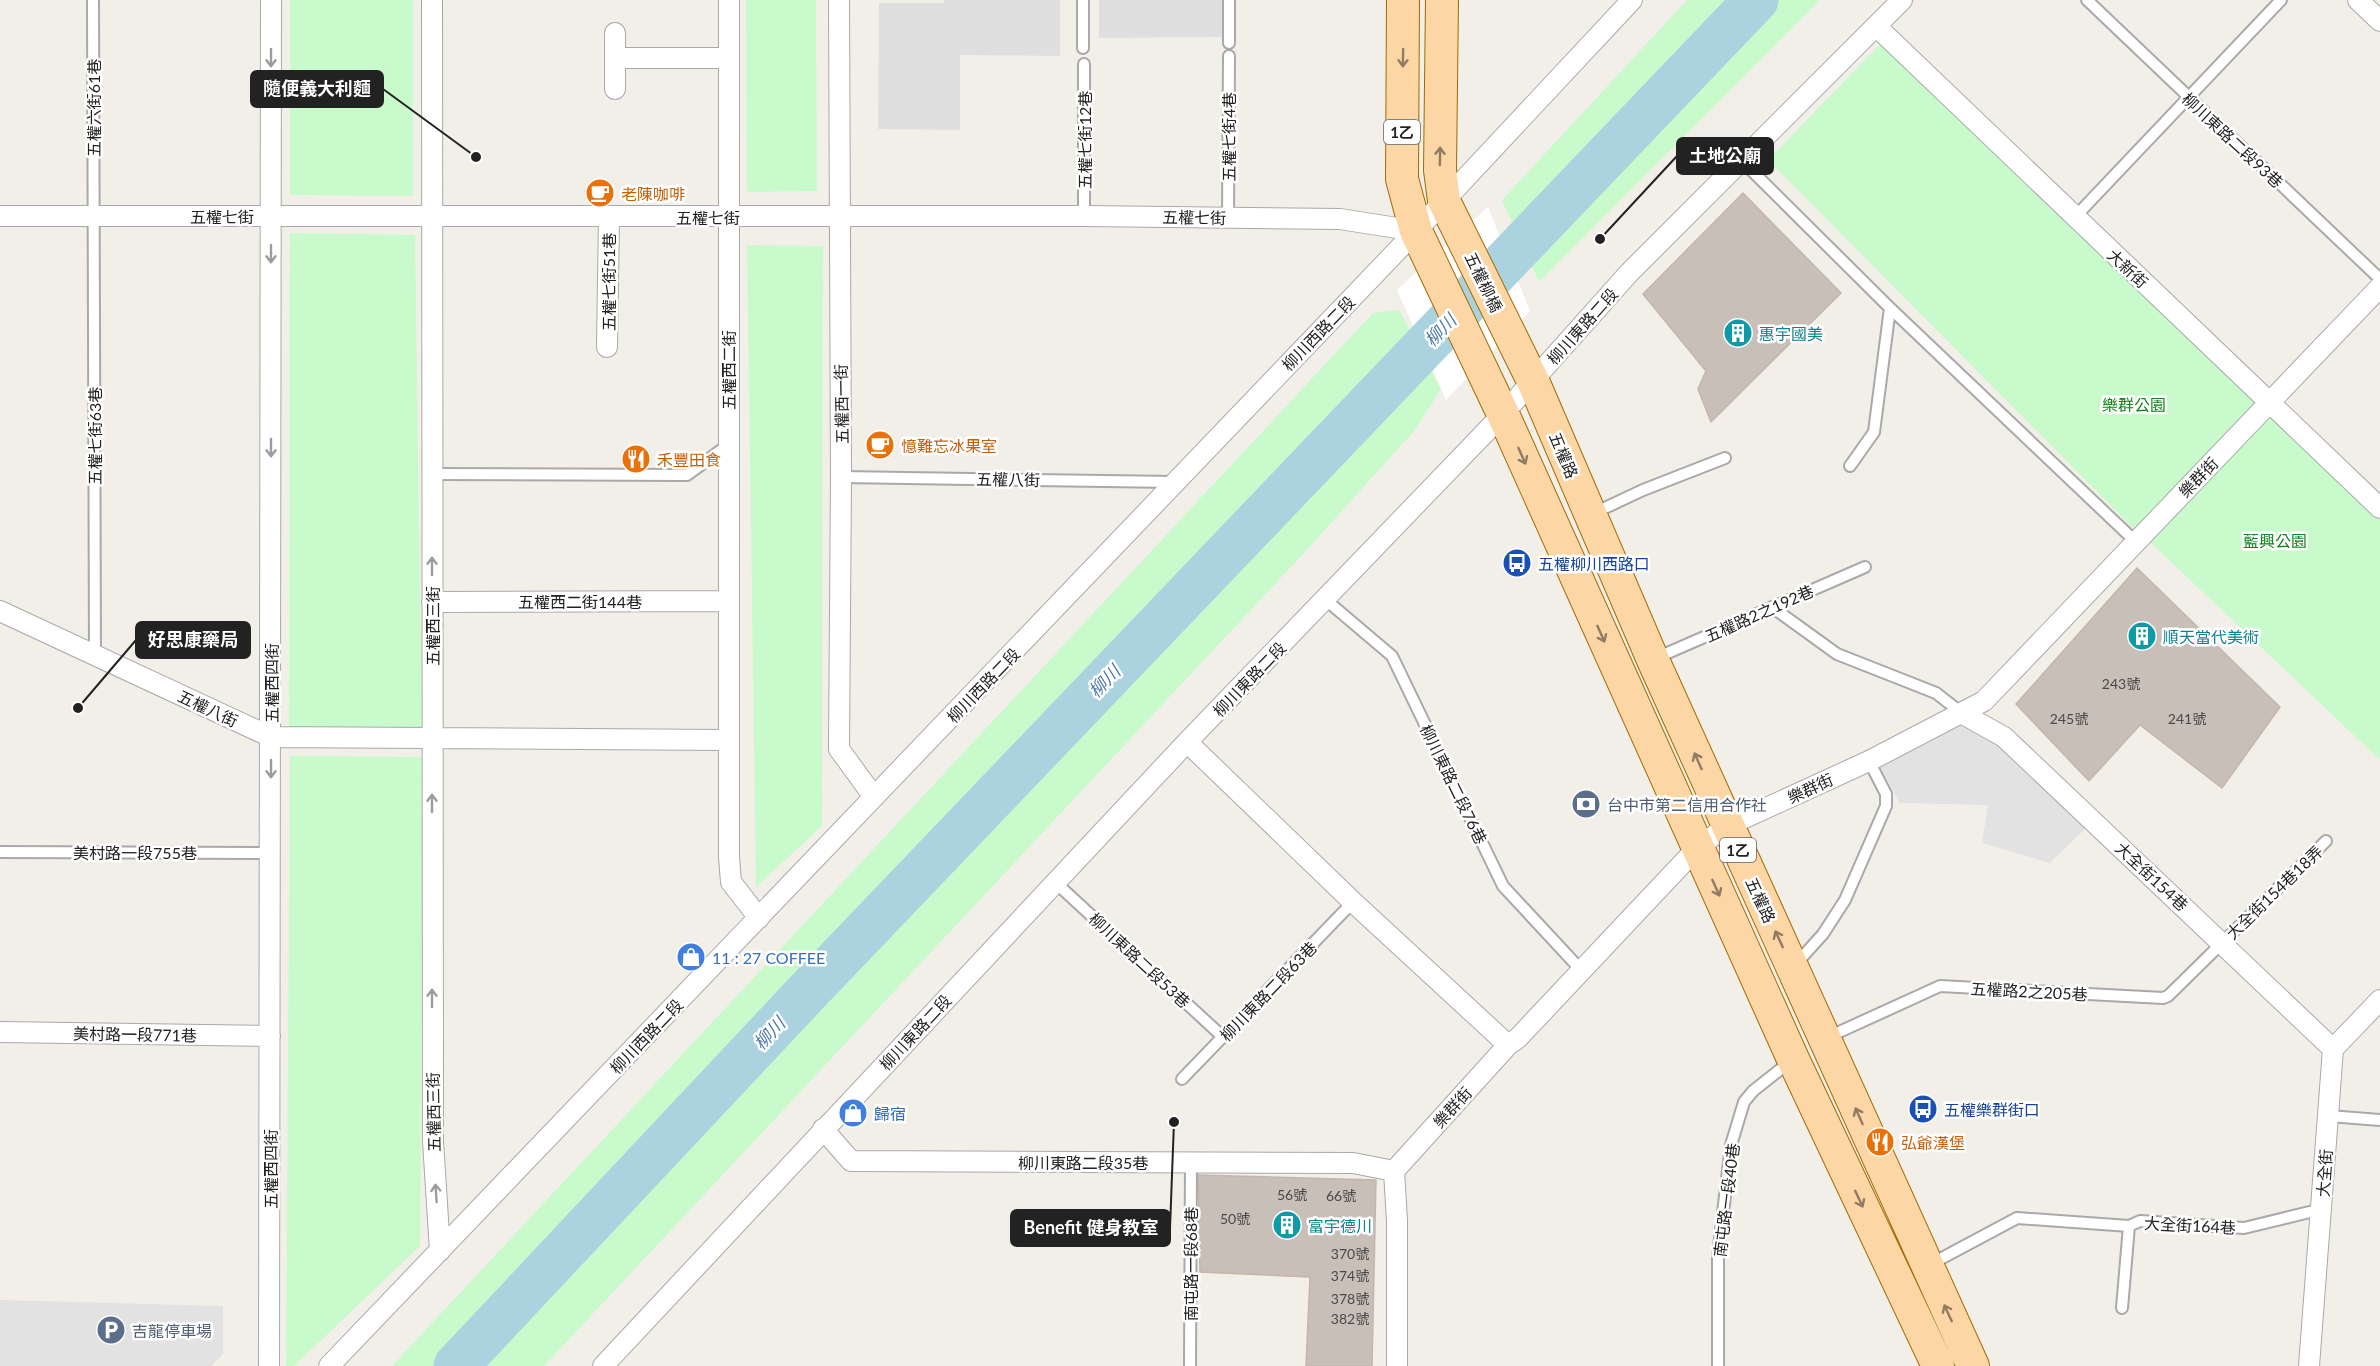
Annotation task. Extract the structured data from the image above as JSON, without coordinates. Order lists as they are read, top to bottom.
{
  "streets": {
    "main road": ["1乙", "五權柳橋", "五權路"],
    "street": [
      "五權七街",
      "大新街",
      "五權七街51巷",
      "柳川東路二段",
      "柳川西路二段",
      "五權西二街",
      "五權西一街",
      "樂群街",
      "五權八街",
      "五權西二街144巷",
      "五權西三街",
      "五權西四街",
      "大全街154巷",
      "美村路一段771巷",
      "柳川東路二段35巷",
      "大全街"
    ],
    "lane": [
      "五權六街61巷",
      "五權七街4巷",
      "五權七街12巷",
      "柳川東路二段93巷",
      "五權七街63巷",
      "五權路2之192巷",
      "柳川東路二段76巷",
      "美村路一段755巷",
      "大全街154巷18弄",
      "柳川東路二段53巷",
      "柳川東路二段63巷",
      "五權路2之205巷",
      "南屯路一段40巷",
      "大全街164巷",
      "南屯路一段68巷"
    ]
  },
  "crossings": [
    ["五權六街61巷", "五權七街"],
    ["五權六街61巷", "五權七街63巷"],
    ["1乙", "五權七街"],
    ["1乙", "五權柳橋"],
    ["1乙", "柳川東路二段"],
    ["1乙", "柳川西路二段"],
    ["1乙", "樂群街"],
    ["1乙", "南屯路一段40巷"],
    ["五權七街4巷", "五權七街"],
    ["五權七街12巷", "五權七街"],
    ["五權七街", "五權七街51巷"],
    ["五權七街", "柳川西路二段"],
    ["五權七街", "五權西二街"],
    ["五權七街", "五權西一街"],
    ["五權七街", "五權七街63巷"],
    ["五權七街", "五權西三街"],
    ["五權七街", "五權西四街"],
    ["大新街", "柳川東路二段"],
    ["大新街", "樂群街"],
    ["五權柳橋", "柳川西路二段"],
    ["五權柳橋", "五權路"],
    ["柳川東路二段", "五權路"],
    ["柳川東路二段", "柳川東路二段76巷"],
    ["柳川東路二段", "柳川東路二段53巷"],
    ["柳川東路二段", "柳川東路二段35巷"],
    ["柳川西路二段", "五權西二街"],
    ["柳川西路二段", "五權西一街"],
    ["柳川西路二段", "五權八街"],
    ["柳川西路二段", "五權西三街"],
    ["五權西二街", "五權西二街144巷"],
    ["五權西一街", "五權八街"],
    ["五權七街63巷", "五權八街"],
    ["五權路", "樂群街"],
    ["五權路", "五權路2之192巷"],
    ["五權路", "五權路2之205巷"],
    ["五權路", "大全街164巷"],
    ["樂群街", "柳川東路二段76巷"],
    ["樂群街", "大全街154巷"],
    ["樂群街", "柳川東路二段35巷"],
    ["五權八街", "五權西三街"],
    ["五權八街", "五權西四街"],
    ["五權西二街144巷", "五權西三街"],
    ["五權西四街", "美村路一段755巷"],
    ["五權西四街", "美村路一段771巷"],
    ["大全街154巷", "大全街154巷18弄"],
    ["大全街154巷", "五權路2之205巷"],
    ["大全街154巷", "大全街"],
    ["大全街154巷18弄", "五權路2之205巷"],
    ["柳川東路二段53巷", "柳川東路二段63巷"],
    ["柳川東路二段35巷", "南屯路一段68巷"],
    ["大全街", "大全街164巷"]
  ],
  "one_way": ["五權西三街", "五權西四街"],
  "water": ["柳川"],
  "parks": ["樂群公園", "藍興公園"],
  "places": {
    "other": [
      "隨便義大利麵",
      "土地公廟",
      "好思康藥局",
      "Benefit 健身教室"
    ],
    "cafe": ["老陳咖啡", "憶難忘冰果室"],
    "building": ["惠宇國美", "順天當代美術", "富宇德川"],
    "restaurant": ["禾豐田食", "弘爺漢堡"],
    "bus stop": ["五權柳川西路口", "五權樂群街口"],
    "bank": ["台中市第二信用合作社"],
    "shop": ["11 : 27 COFFEE", "歸宿"],
    "parking": ["吉龍停車場"]
  },
  "house_numbers": [
    "243號",
    "245號",
    "241號",
    "56號",
    "66號",
    "50號",
    "370號",
    "374號",
    "378號",
    "382號"
  ]
}
